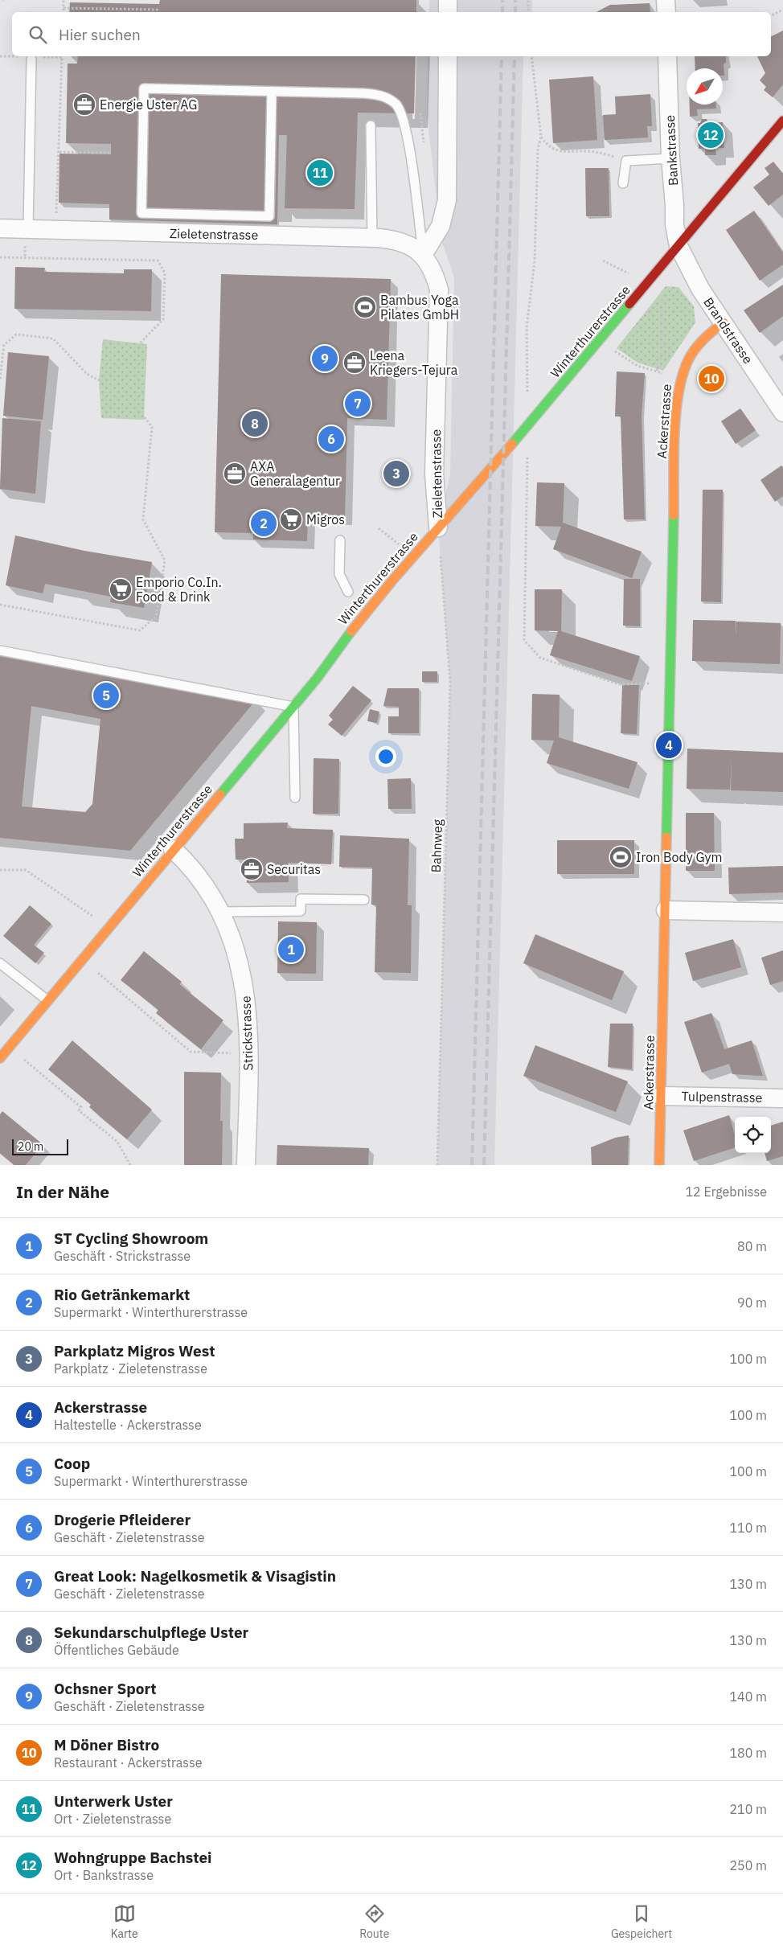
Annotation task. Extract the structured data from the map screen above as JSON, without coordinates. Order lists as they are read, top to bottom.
{
  "streets": {
    "main road": ["Winterthurerstrasse", "Ackerstrasse"],
    "street": [
      "Bankstrasse",
      "Zieletenstrasse",
      "Brandstrasse",
      "Strickstrasse",
      "Tulpenstrasse"
    ],
    "path": ["Bahnweg"]
  },
  "crossings": [
    ["Bankstrasse", "Brandstrasse"],
    ["Bankstrasse", "Winterthurerstrasse"],
    ["Zieletenstrasse", "Winterthurerstrasse"],
    ["Zieletenstrasse", "Bahnweg"],
    ["Brandstrasse", "Winterthurerstrasse"],
    ["Brandstrasse", "Ackerstrasse"],
    ["Winterthurerstrasse", "Bahnweg"],
    ["Winterthurerstrasse", "Strickstrasse"],
    ["Ackerstrasse", "Tulpenstrasse"]
  ],
  "places": {
    "office": [
      "Energie Uster AG",
      "Leena Kriegers-Tejura",
      "AXA Generalagentur",
      "Securitas"
    ],
    "sports": ["Bambus Yoga Pilates GmbH", "Iron Body Gym"],
    "supermarket": ["Migros", "Emporio Co.In. Food & Drink"]
  },
  "scale_bar": "20 m",
  "north": "bottom left",
  "page": {
    "search": "Hier suchen",
    "pins": [
      "12",
      "11",
      "9",
      "10",
      "7",
      "8",
      "6",
      "3",
      "2",
      "5",
      "4",
      "1"
    ],
    "scale": "20 m",
    "heading": ["In der Nähe", "12 Ergebnisse"],
    "list": [
      {
        "mark": "1",
        "name": "ST Cycling Showroom",
        "note": "Geschäft · Strickstrasse",
        "value": "80 m"
      },
      {
        "mark": "2",
        "name": "Rio Getränkemarkt",
        "note": "Supermarkt · Winterthurerstrasse",
        "value": "90 m"
      },
      {
        "mark": "3",
        "name": "Parkplatz Migros West",
        "note": "Parkplatz · Zieletenstrasse",
        "value": "100 m"
      },
      {
        "mark": "4",
        "name": "Ackerstrasse",
        "note": "Haltestelle · Ackerstrasse",
        "value": "100 m"
      },
      {
        "mark": "5",
        "name": "Coop",
        "note": "Supermarkt · Winterthurerstrasse",
        "value": "100 m"
      },
      {
        "mark": "6",
        "name": "Drogerie Pfleiderer",
        "note": "Geschäft · Zieletenstrasse",
        "value": "110 m"
      },
      {
        "mark": "7",
        "name": "Great Look: Nagelkosmetik & Visagistin",
        "note": "Geschäft · Zieletenstrasse",
        "value": "130 m"
      },
      {
        "mark": "8",
        "name": "Sekundarschulpflege Uster",
        "note": "Öffentliches Gebäude",
        "value": "130 m"
      },
      {
        "mark": "9",
        "name": "Ochsner Sport",
        "note": "Geschäft · Zieletenstrasse",
        "value": "140 m"
      },
      {
        "mark": "10",
        "name": "M Döner Bistro",
        "note": "Restaurant · Ackerstrasse",
        "value": "180 m"
      },
      {
        "mark": "11",
        "name": "Unterwerk Uster",
        "note": "Ort · Zieletenstrasse",
        "value": "210 m"
      },
      {
        "mark": "12",
        "name": "Wohngruppe Bachstei",
        "note": "Ort · Bankstrasse",
        "value": "250 m"
      }
    ],
    "nav": ["Karte", "Route", "Gespeichert"]
  }
}
